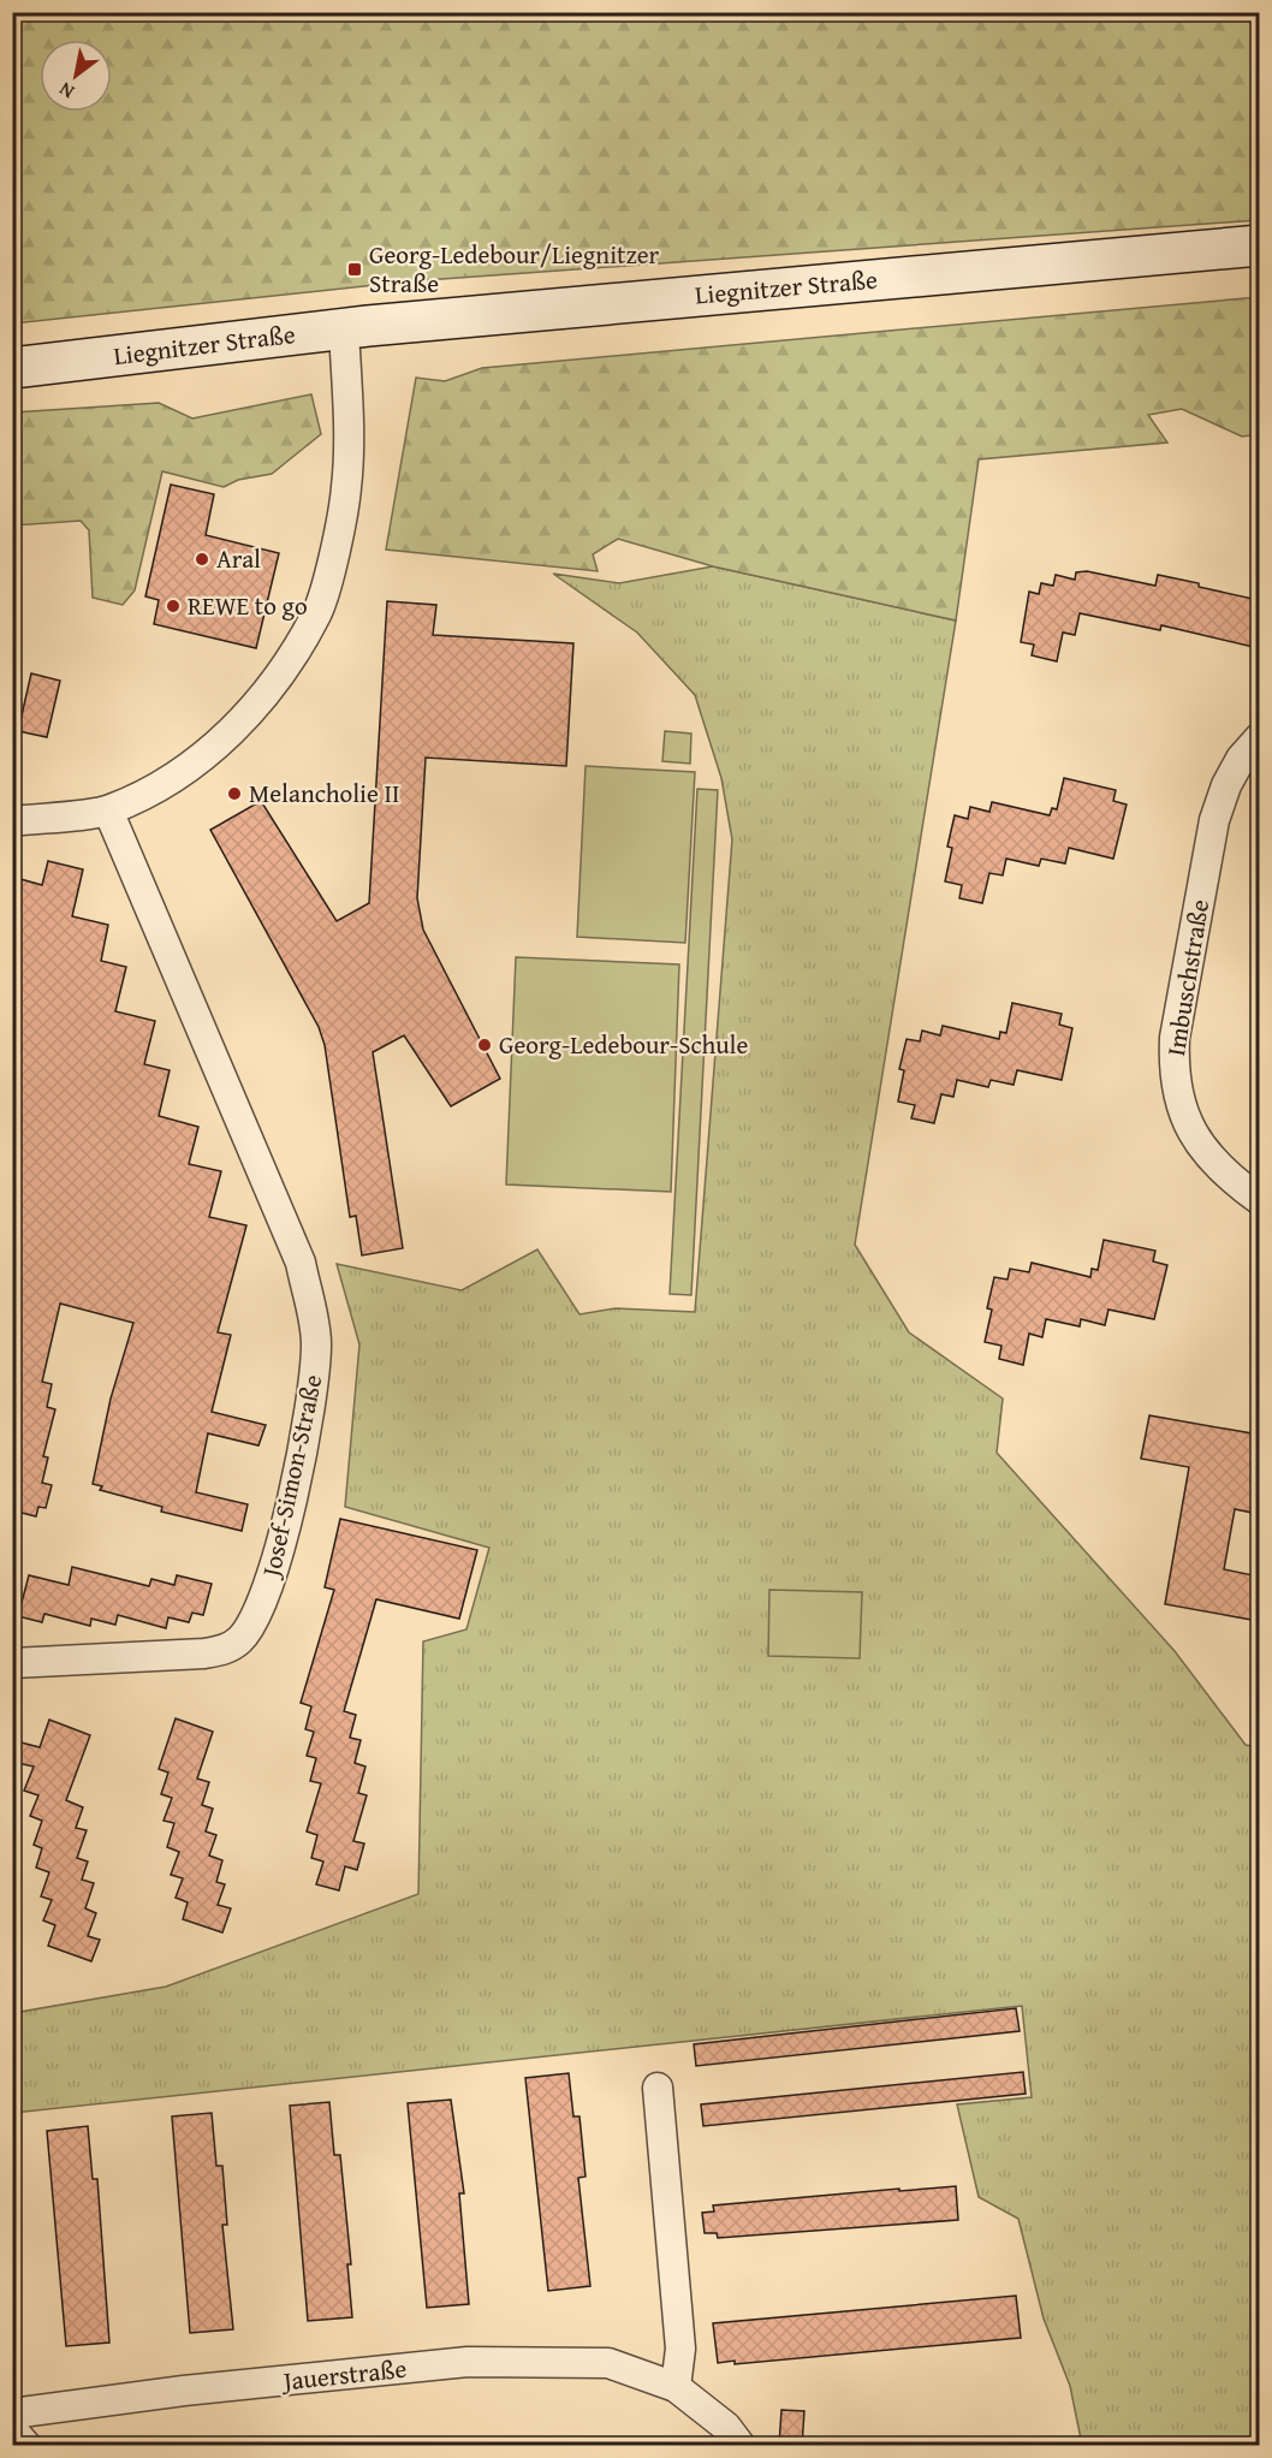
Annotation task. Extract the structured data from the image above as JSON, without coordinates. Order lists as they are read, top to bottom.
{
  "streets": {
    "main road": ["Liegnitzer Straße"],
    "street": ["Imbuschstraße", "Josef-Simon-Straße", "Jauerstraße"]
  },
  "places": {
    "transit": ["Georg-Ledebour/Liegnitzer Straße"],
    "other": [
      "Aral",
      "REWE to go",
      "Melancholie II",
      "Georg-Ledebour-Schule"
    ]
  },
  "north": "bottom left"
}
